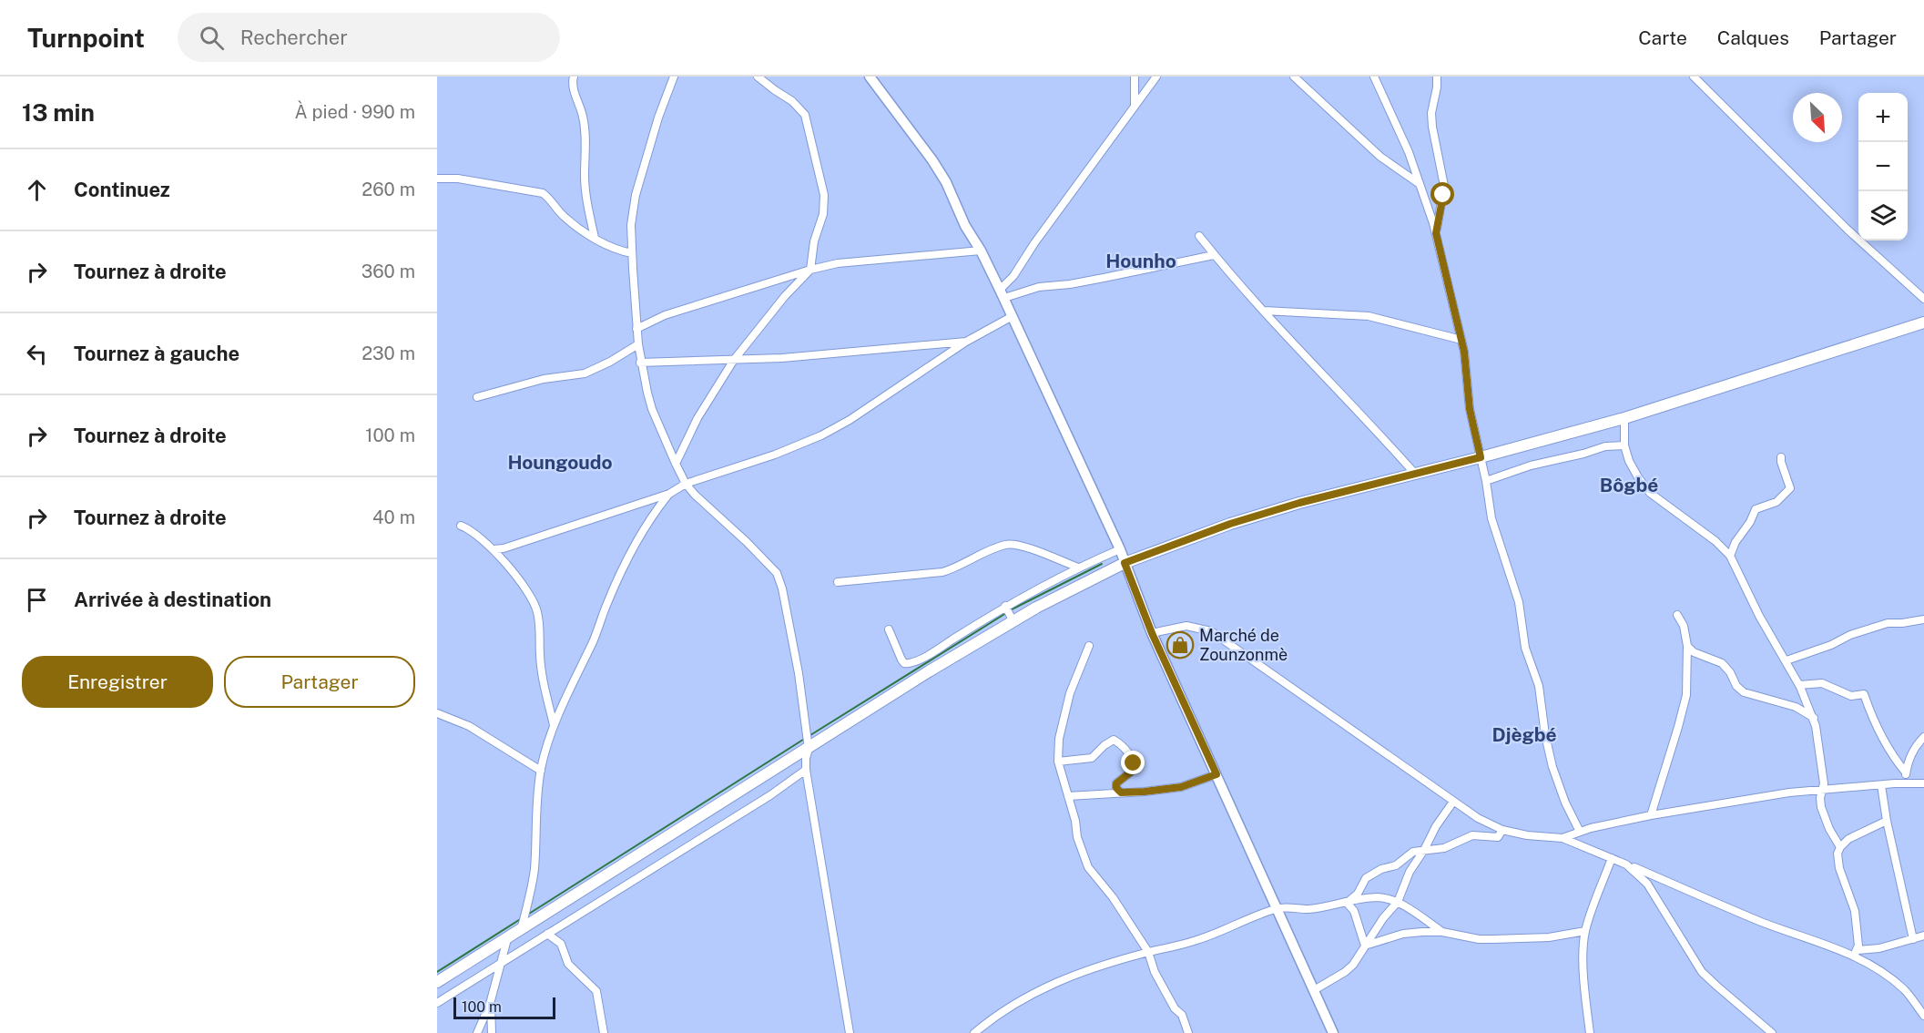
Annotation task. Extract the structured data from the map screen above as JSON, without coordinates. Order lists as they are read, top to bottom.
{
  "districts": [
    "Hounho",
    "Houngoudo",
    "Bôgbé",
    "Djègbé"
  ],
  "places": {
    "shop": ["Marché de Zounzonmè"]
  },
  "scale_bar": "100 m",
  "north": "bottom right",
  "page": {
    "header": "Turnpoint",
    "search": "Rechercher",
    "nav": ["Carte", "Calques", "Partager"],
    "heading": ["13 min", "À pied · 990 m"],
    "map_buttons": ["+", "−"],
    "list": [
      ["Continuez", "260 m"],
      ["Tournez à droite", "360 m"],
      ["Tournez à gauche", "230 m"],
      ["Tournez à droite", "100 m"],
      ["Tournez à droite", "40 m"],
      "Arrivée à destination"
    ],
    "buttons": ["Enregistrer", "Partager"],
    "scale": "100 m"
  }
}
